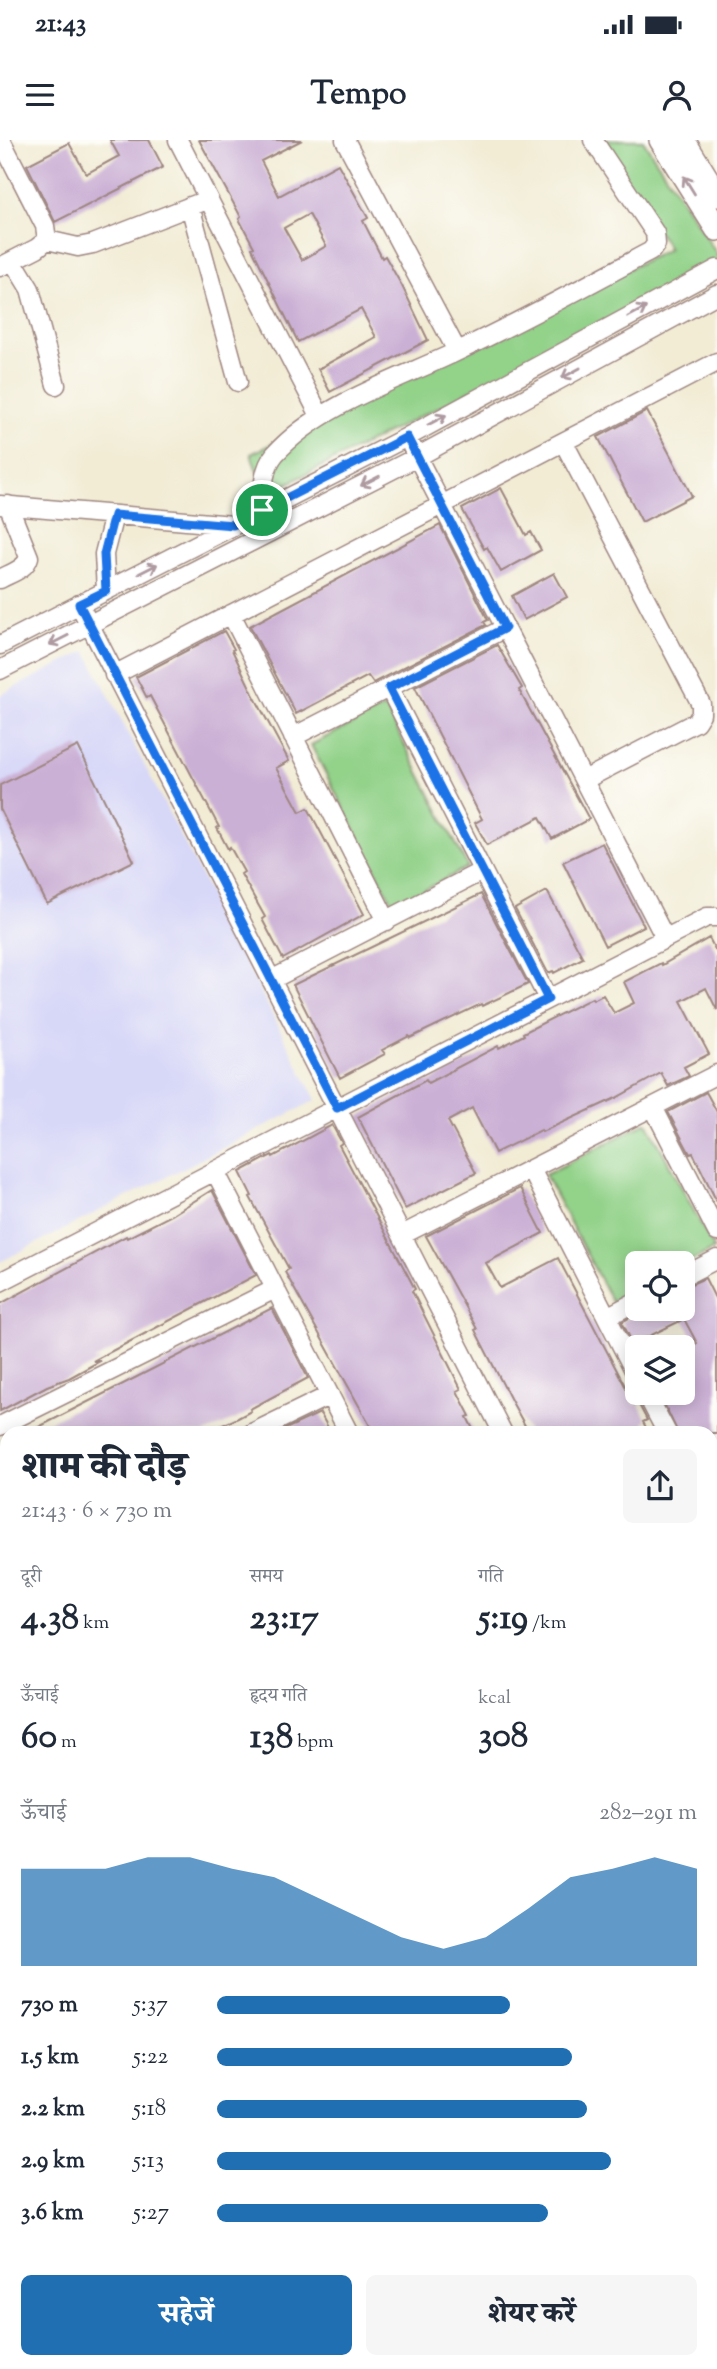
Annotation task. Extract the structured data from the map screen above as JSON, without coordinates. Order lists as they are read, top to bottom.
{
  "page": {
    "status": "21:43",
    "header": "Tempo",
    "heading": ["शाम की दौड़", "21:43 · 6 × 730 m"],
    "stats": [
      ["दूरी", "4.38 km"],
      ["समय", "23:17"],
      ["गति", "5:19 /km"],
      ["ऊँचाई", "60 m"],
      ["हृदय गति", "138 bpm"],
      ["kcal", "308"]
    ],
    "chart": ["ऊँचाई", "282–291 m"],
    "list": [
      {
        "name": "730 m",
        "note": "5:37"
      },
      {
        "name": "1.5 km",
        "note": "5:22"
      },
      {
        "name": "2.2 km",
        "note": "5:18"
      },
      {
        "name": "2.9 km",
        "note": "5:13"
      },
      {
        "name": "3.6 km",
        "note": "5:27"
      }
    ],
    "buttons": ["सहेजें", "शेयर करें"]
  }
}
